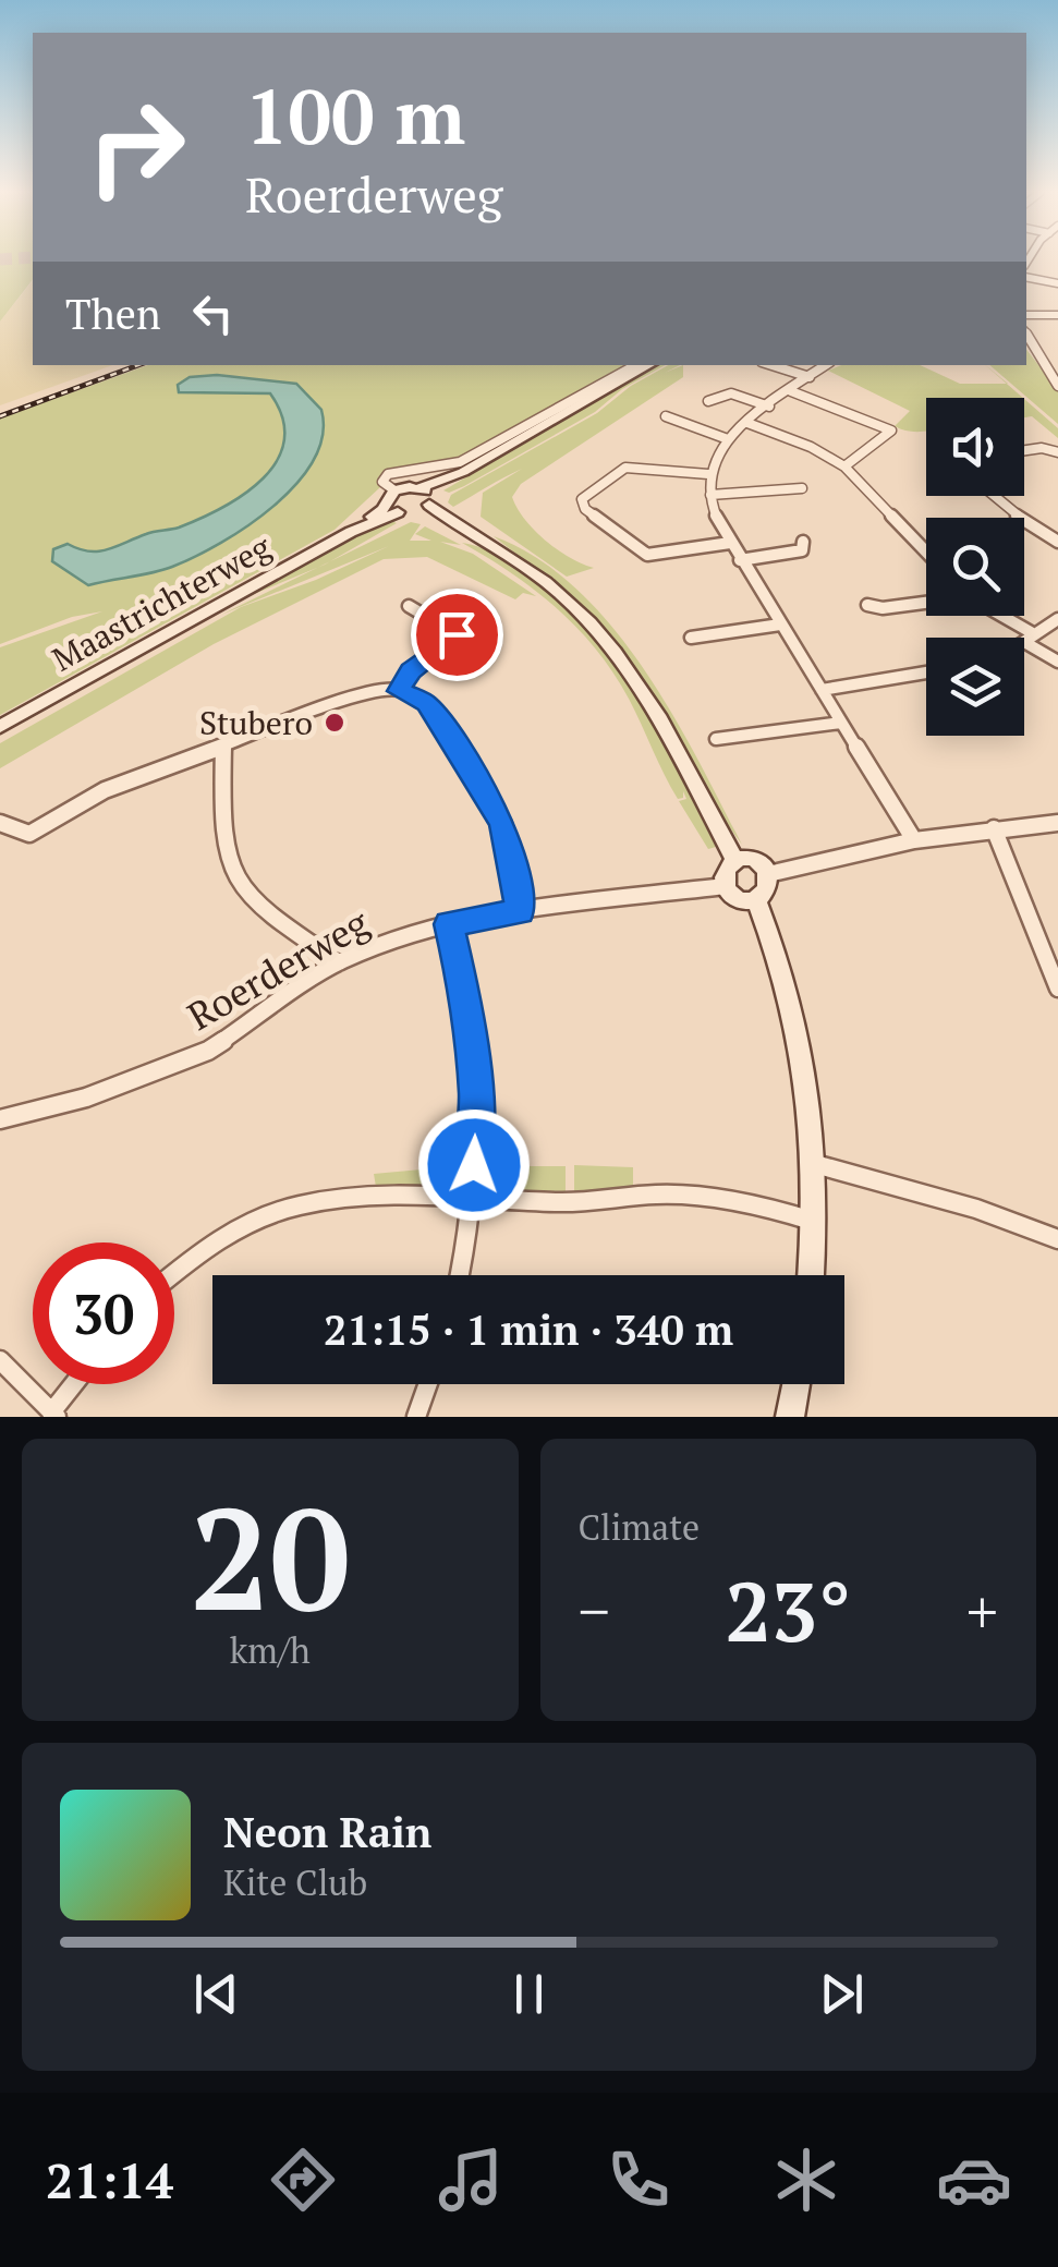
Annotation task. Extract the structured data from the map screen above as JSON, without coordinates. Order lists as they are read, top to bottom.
{
  "streets": {
    "main road": ["Maastrichterweg"],
    "street": ["Roerderweg"]
  },
  "places": ["Stubero"],
  "page": {
    "turn": ["100 m", "Roerderweg"],
    "then": "Then",
    "limit": "30",
    "trip": "21:15 · 1 min · 340 m",
    "tile": [
      ["20", "km/h"],
      "Climate"
    ],
    "heat": ["−", "23°", "+"],
    "song": ["Neon Rain", "Kite Club"],
    "tabs": "21:14"
  }
}
